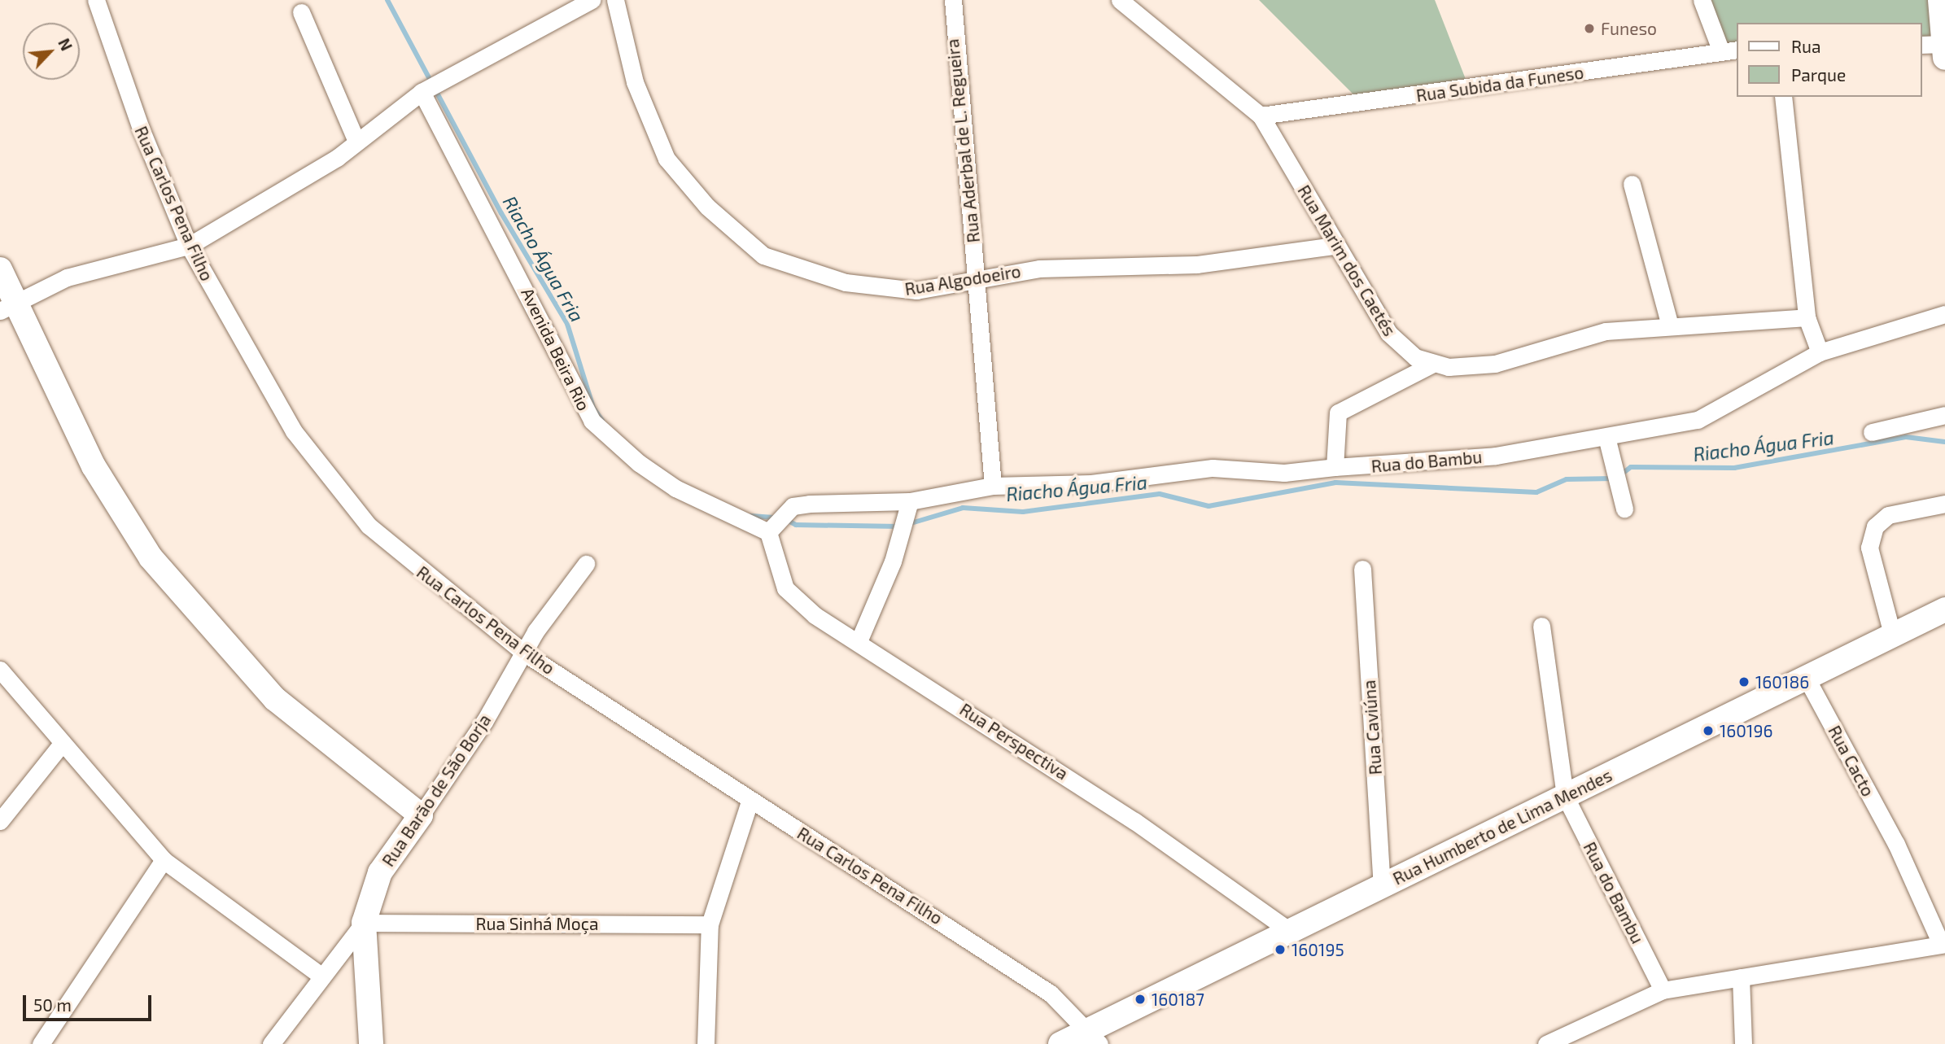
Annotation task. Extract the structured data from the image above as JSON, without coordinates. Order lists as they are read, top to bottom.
{
  "streets": {
    "street": [
      "Rua Subida da Funeso",
      "Rua Aderbal de L. Regueira",
      "Rua Carlos Pena Filho",
      "Rua Marim dos Caetés",
      "Rua Algodoeiro",
      "Avenida Beira Rio",
      "Rua do Bambu",
      "Rua Caviúna",
      "Rua Perspectiva",
      "Rua Cacto",
      "Rua Barão de São Borja",
      "Rua Humberto de Lima Mendes",
      "Rua Sinhá Moça"
    ]
  },
  "crossings": [
    ["Rua Subida da Funeso", "Rua Marim dos Caetés"],
    ["Rua Aderbal de L. Regueira", "Rua Algodoeiro"],
    ["Rua Aderbal de L. Regueira", "Rua do Bambu"],
    ["Rua Carlos Pena Filho", "Rua Barão de São Borja"],
    ["Rua Carlos Pena Filho", "Rua Humberto de Lima Mendes"],
    ["Rua Marim dos Caetés", "Rua Algodoeiro"],
    ["Avenida Beira Rio", "Rua Perspectiva"],
    ["Rua do Bambu", "Rua Humberto de Lima Mendes"],
    ["Rua Caviúna", "Rua Humberto de Lima Mendes"],
    ["Rua Perspectiva", "Rua Humberto de Lima Mendes"],
    ["Rua Cacto", "Rua Humberto de Lima Mendes"],
    ["Rua Barão de São Borja", "Rua Sinhá Moça"]
  ],
  "water": ["Riacho Água Fria"],
  "places": [
    "Funeso",
    "160186",
    "160196",
    "160195",
    "160187"
  ],
  "legend": ["Rua", "Parque"],
  "scale_bar": "50 m",
  "north": "top right"
}
